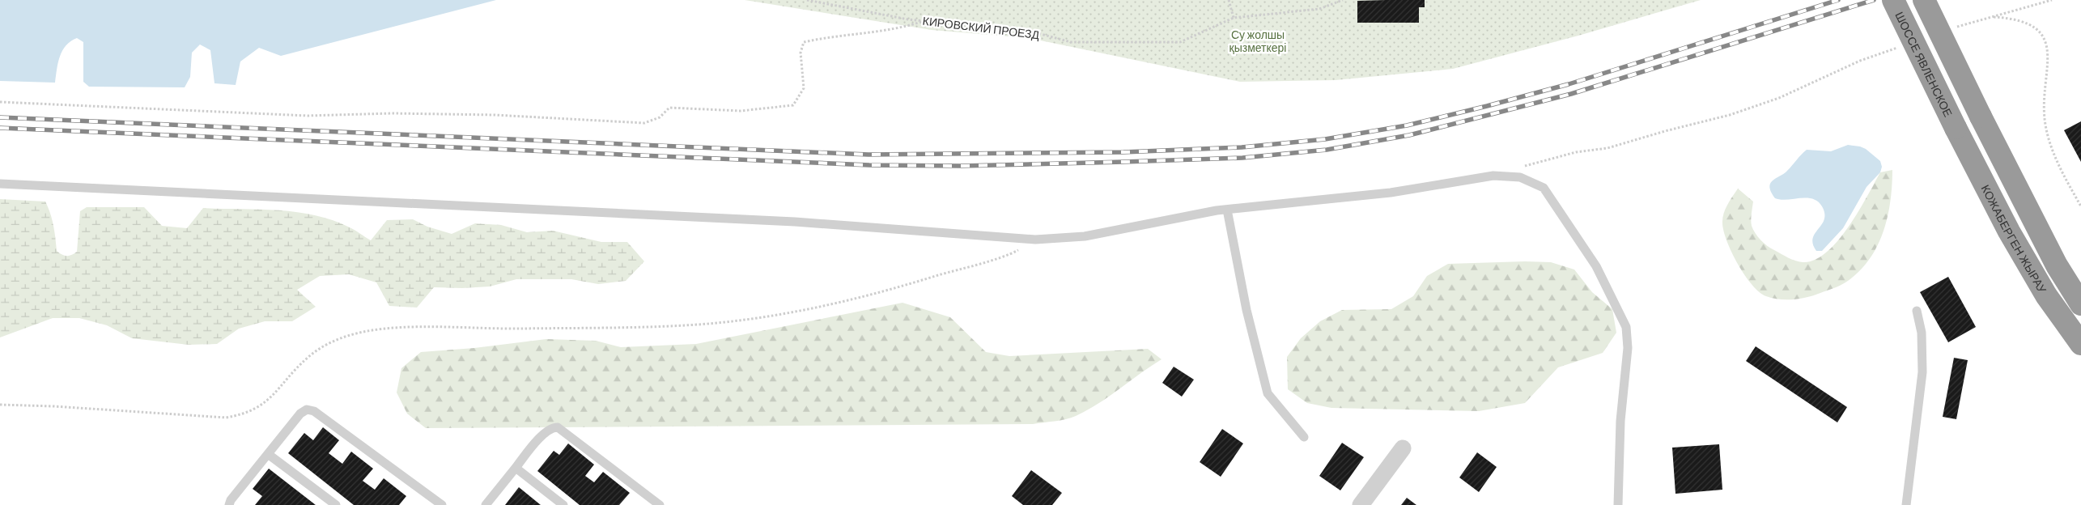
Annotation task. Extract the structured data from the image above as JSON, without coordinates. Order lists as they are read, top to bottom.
{
  "streets": {
    "highway": ["ШОССЕ ЯВЛЕНСКОЕ", "КОЖАБЕРГЕН ЖЫРАУ"],
    "path": ["КИРОВСКИЙ ПРОЕЗД"]
  },
  "crossings": [
    ["ШОССЕ ЯВЛЕНСКОЕ", "КОЖАБЕРГЕН ЖЫРАУ"]
  ],
  "parks": ["Су жолшы қызметкері"]
}
